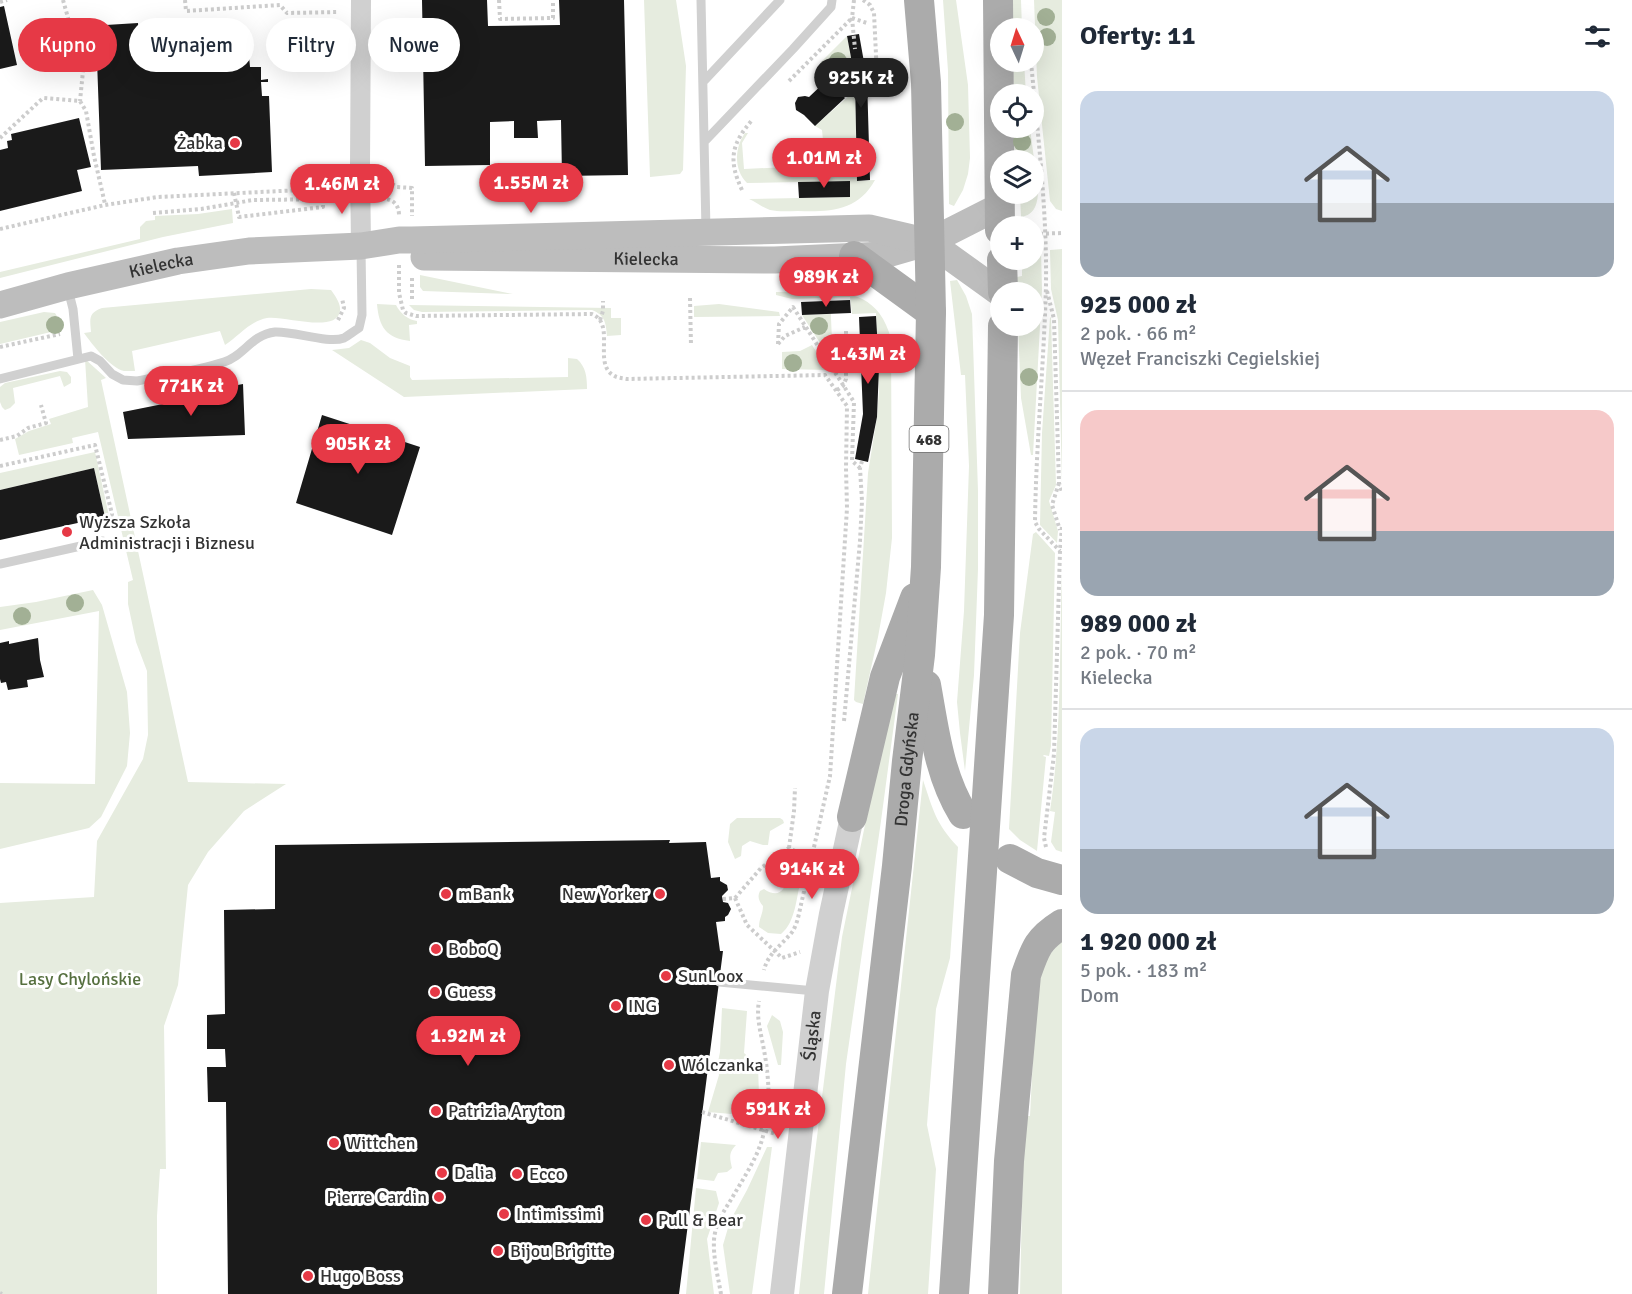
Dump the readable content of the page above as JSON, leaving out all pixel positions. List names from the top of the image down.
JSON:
{
  "streets": {
    "main road": ["Kielecka", "468", "Droga Gdyńska"],
    "street": ["Śląska"]
  },
  "crossings": [
    ["Kielecka", "468"],
    ["Kielecka", "Droga Gdyńska"],
    ["468", "Droga Gdyńska"]
  ],
  "parks": ["Lasy Chylońskie"],
  "places": [
    "Żabka",
    "Wyższa Szkoła Administracji i Biznesu",
    "mBank",
    "New Yorker",
    "BoboQ",
    "SunLoox",
    "Guess",
    "ING",
    "Wólczanka",
    "Patrizia Aryton",
    "Wittchen",
    "Dalia",
    "Ecco",
    "Pierre Cardin",
    "Intimissimi",
    "Pull & Bear",
    "Bijou Brigitte",
    "Hugo Boss"
  ],
  "north": "top",
  "page": {
    "heading": "Oferty: 11",
    "map_buttons": ["+", "−"],
    "chip": [
      "Kupno",
      "Wynajem",
      "Filtry",
      "Nowe"
    ],
    "price": [
      "925K zł",
      "1.01M zł",
      "1.55M zł",
      "1.46M zł",
      "989K zł",
      "1.43M zł",
      "771K zł",
      "905K zł",
      "914K zł",
      "1.92M zł",
      "591K zł"
    ],
    "list": [
      {
        "name": "925 000 zł",
        "note": "2 pok. · 66 m² · Węzeł Franciszki Cegielskiej"
      },
      {
        "name": "989 000 zł",
        "note": "2 pok. · 70 m² · Kielecka"
      },
      {
        "name": "1 920 000 zł",
        "note": "5 pok. · 183 m² · Dom"
      }
    ]
  }
}
